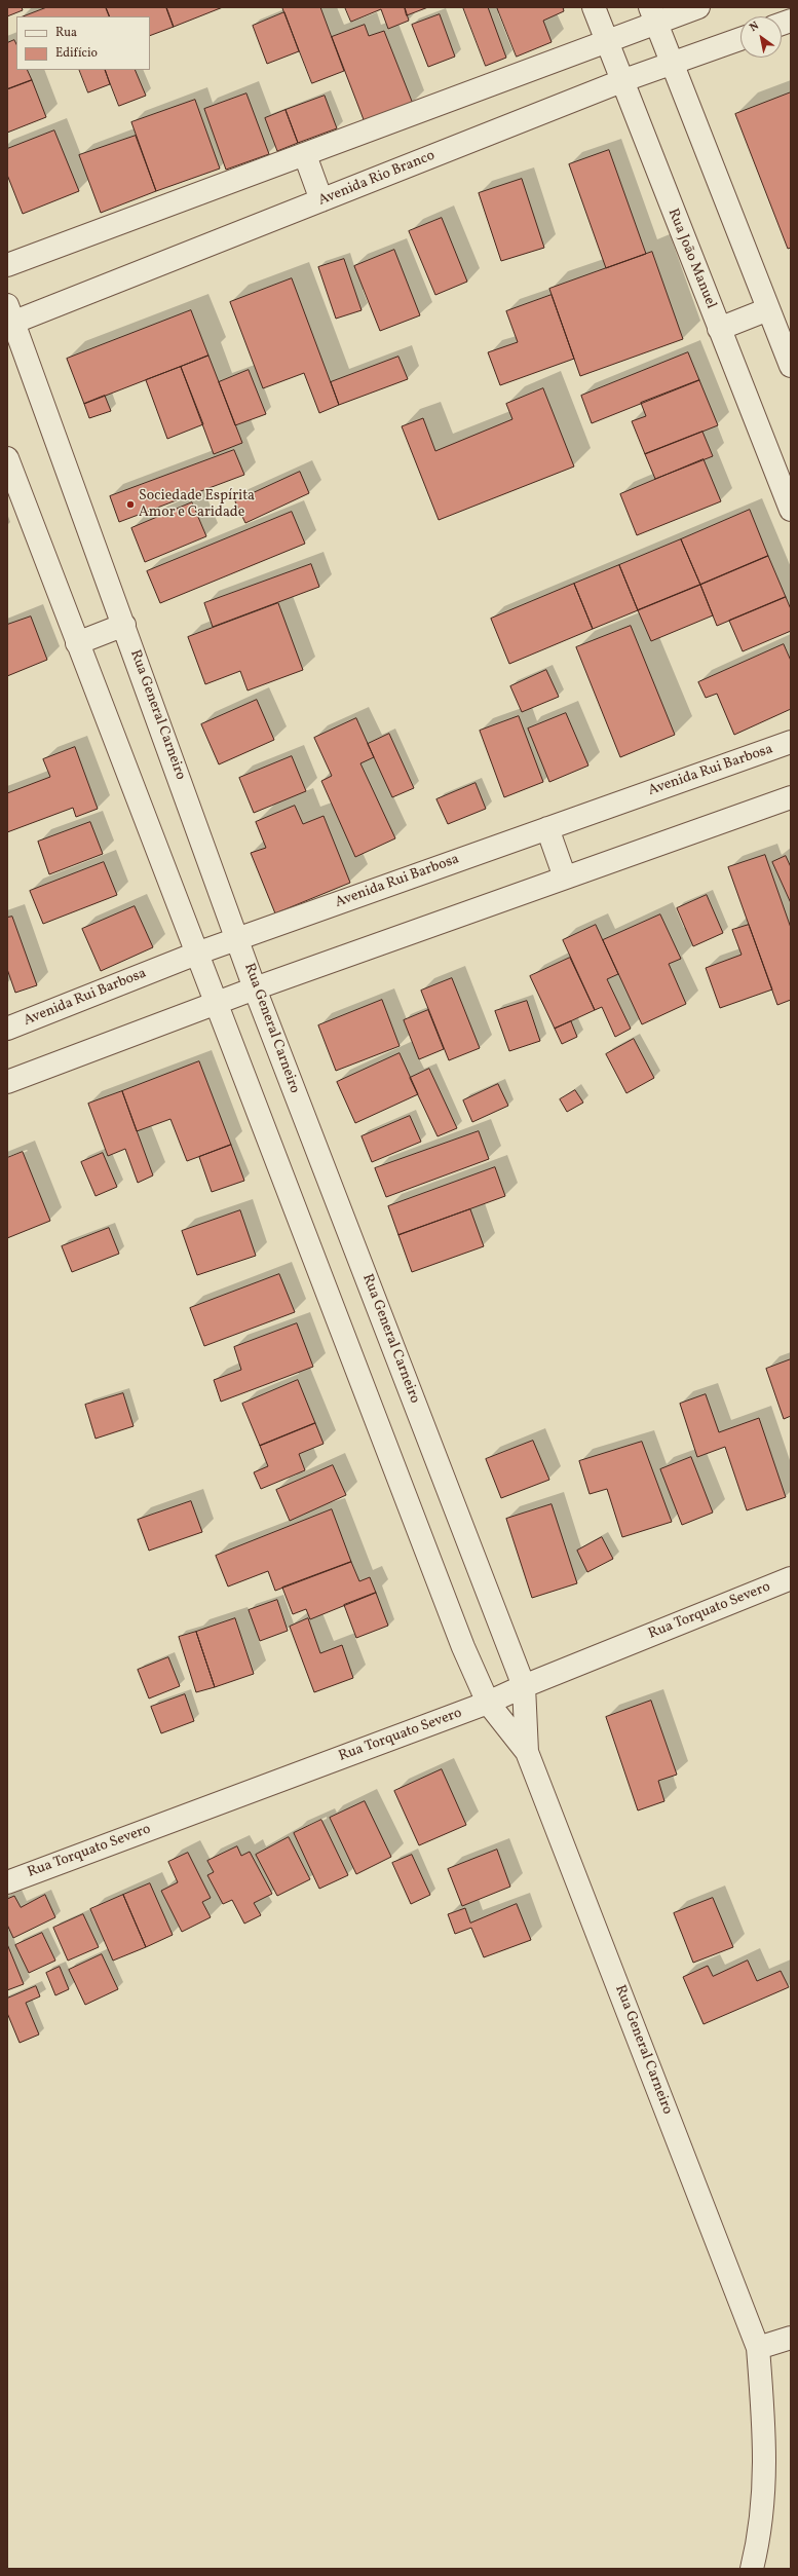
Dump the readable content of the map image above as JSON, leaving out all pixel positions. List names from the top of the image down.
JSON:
{
  "streets": {
    "street": [
      "Avenida Rio Branco",
      "Rua João Manuel",
      "Rua General Carneiro",
      "Avenida Rui Barbosa",
      "Rua Torquato Severo"
    ]
  },
  "crossings": [
    ["Avenida Rio Branco", "Rua João Manuel"],
    ["Avenida Rio Branco", "Rua General Carneiro"],
    ["Rua General Carneiro", "Avenida Rui Barbosa"],
    ["Rua General Carneiro", "Rua Torquato Severo"]
  ],
  "places": ["Sociedade Espírita Amor e Caridade"],
  "legend": ["Rua", "Edifício"],
  "north": "top left"
}
